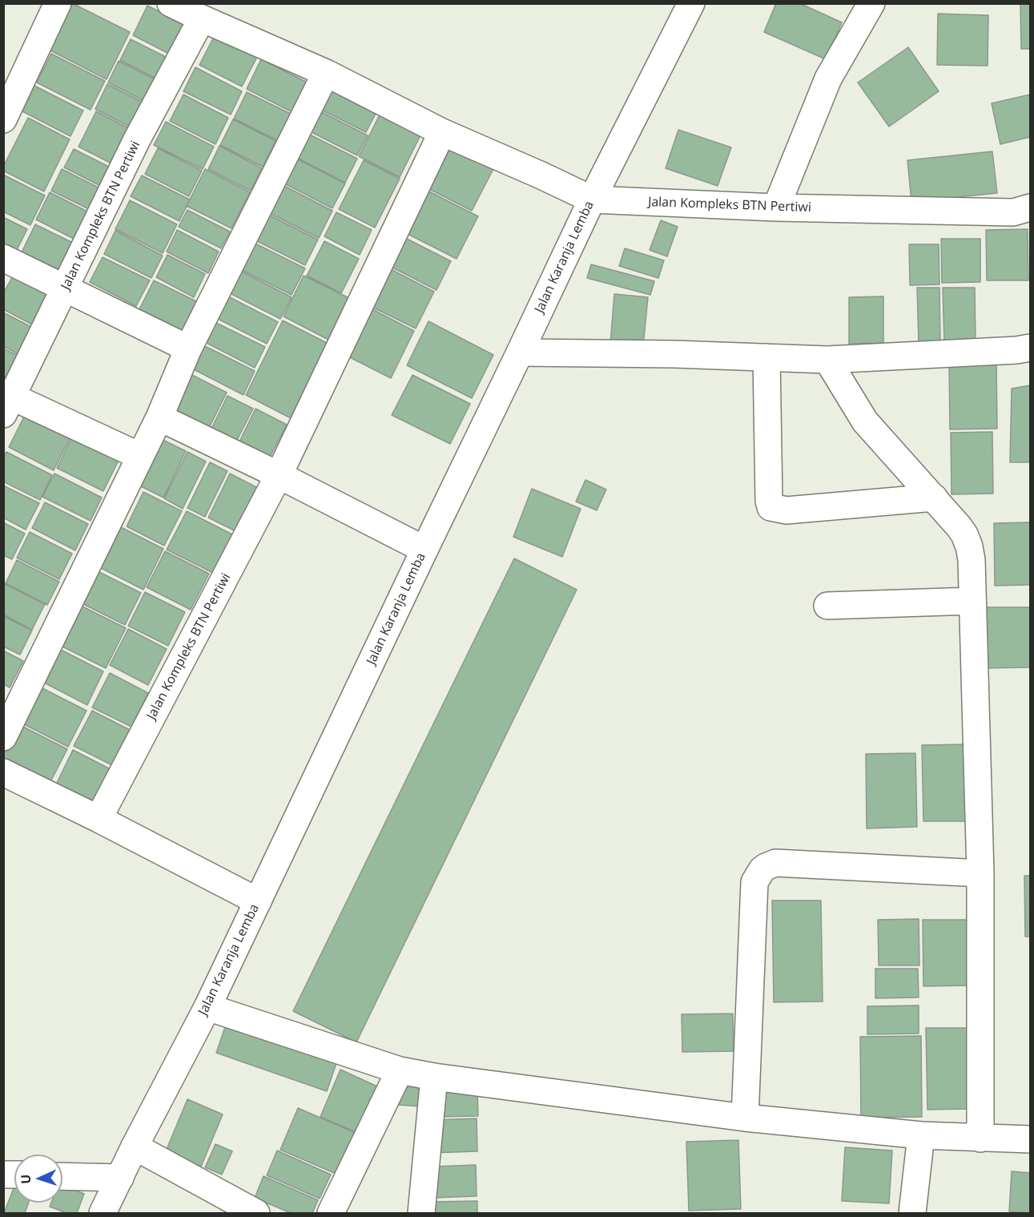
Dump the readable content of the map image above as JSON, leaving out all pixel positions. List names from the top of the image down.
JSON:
{
  "streets": {
    "street": ["Jalan Kompleks BTN Pertiwi", "Jalan Karanja Lemba"]
  },
  "crossings": [
    ["Jalan Kompleks BTN Pertiwi", "Jalan Karanja Lemba"]
  ],
  "north": "left"
}
